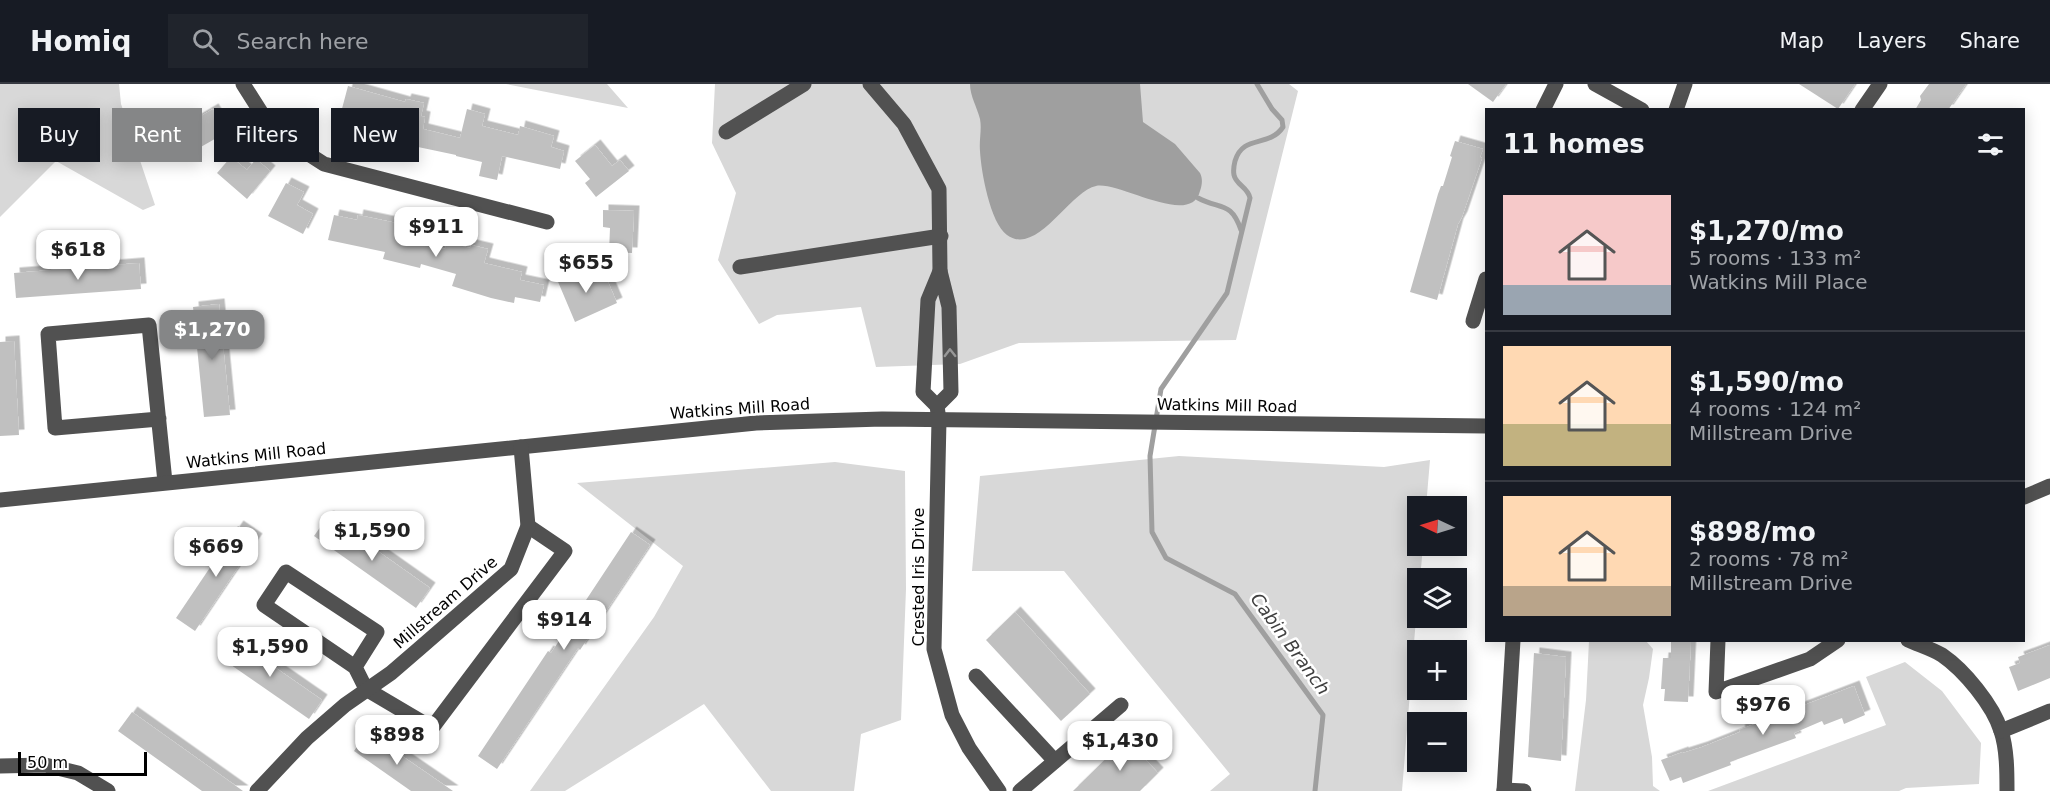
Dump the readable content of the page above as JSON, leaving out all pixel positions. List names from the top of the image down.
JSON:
{
  "streets": {
    "street": ["Watkins Mill Road", "Crested Iris Drive", "Millstream Drive"]
  },
  "crossings": [
    ["Watkins Mill Road", "Crested Iris Drive"],
    ["Watkins Mill Road", "Millstream Drive"]
  ],
  "water": ["Cabin Branch"],
  "scale_bar": "50 m",
  "north": "left",
  "page": {
    "header": "Homiq",
    "search": "Search here",
    "nav": ["Map", "Layers", "Share"],
    "chip": [
      "Buy",
      "Rent",
      "Filters",
      "New"
    ],
    "heading": "11 homes",
    "list": [
      {
        "name": "$1,270/mo",
        "note": "5 rooms · 133 m² · Watkins Mill Place"
      },
      {
        "name": "$1,590/mo",
        "note": "4 rooms · 124 m² · Millstream Drive"
      },
      {
        "name": "$898/mo",
        "note": "2 rooms · 78 m² · Millstream Drive"
      }
    ],
    "price": [
      "$911",
      "$618",
      "$655",
      "$1,270",
      "$1,590",
      "$669",
      "$914",
      "$1,590",
      "$976",
      "$898",
      "$1,430"
    ],
    "map_buttons": ["+", "−"],
    "scale": "50 m"
  }
}
